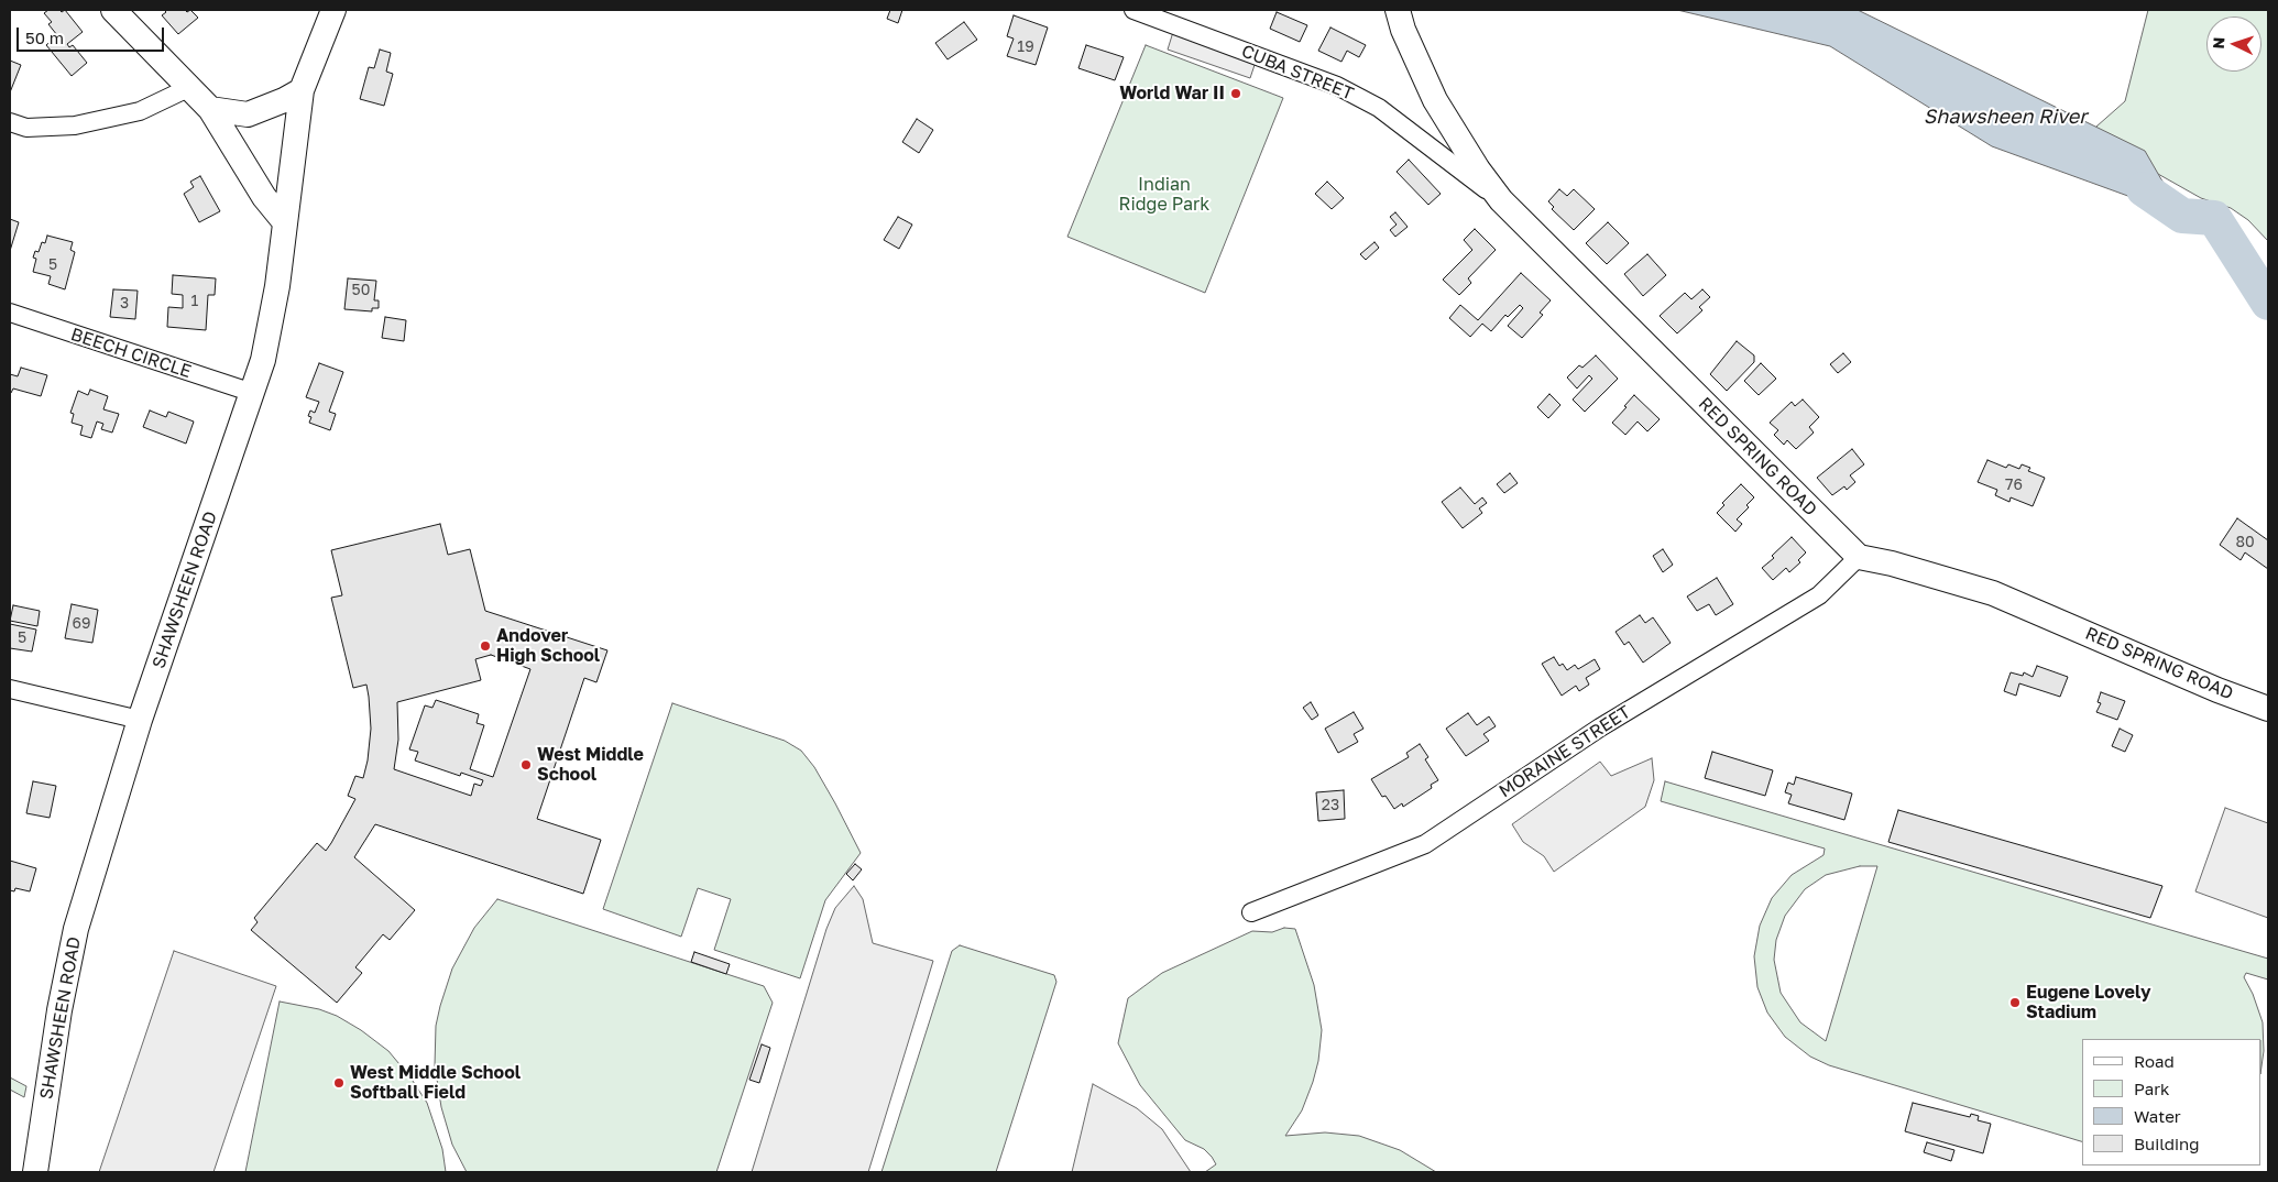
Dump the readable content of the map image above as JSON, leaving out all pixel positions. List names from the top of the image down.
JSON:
{
  "streets": {
    "main road": ["RED SPRING ROAD", "SHAWSHEEN ROAD"],
    "street": ["CUBA STREET", "BEECH CIRCLE", "MORAINE STREET"]
  },
  "crossings": [
    ["CUBA STREET", "RED SPRING ROAD"],
    ["BEECH CIRCLE", "SHAWSHEEN ROAD"],
    ["RED SPRING ROAD", "MORAINE STREET"]
  ],
  "water": ["Shawsheen River"],
  "parks": ["Indian Ridge Park"],
  "places": [
    "World War II",
    "Andover High School",
    "West Middle School",
    "Eugene Lovely Stadium",
    "West Middle School Softball Field"
  ],
  "house_numbers": [
    "19",
    "5",
    "50",
    "1",
    "3",
    "76",
    "80",
    "69",
    "5",
    "23"
  ],
  "legend": [
    "Road",
    "Park",
    "Water",
    "Building"
  ],
  "scale_bar": "50 m",
  "north": "left"
}
